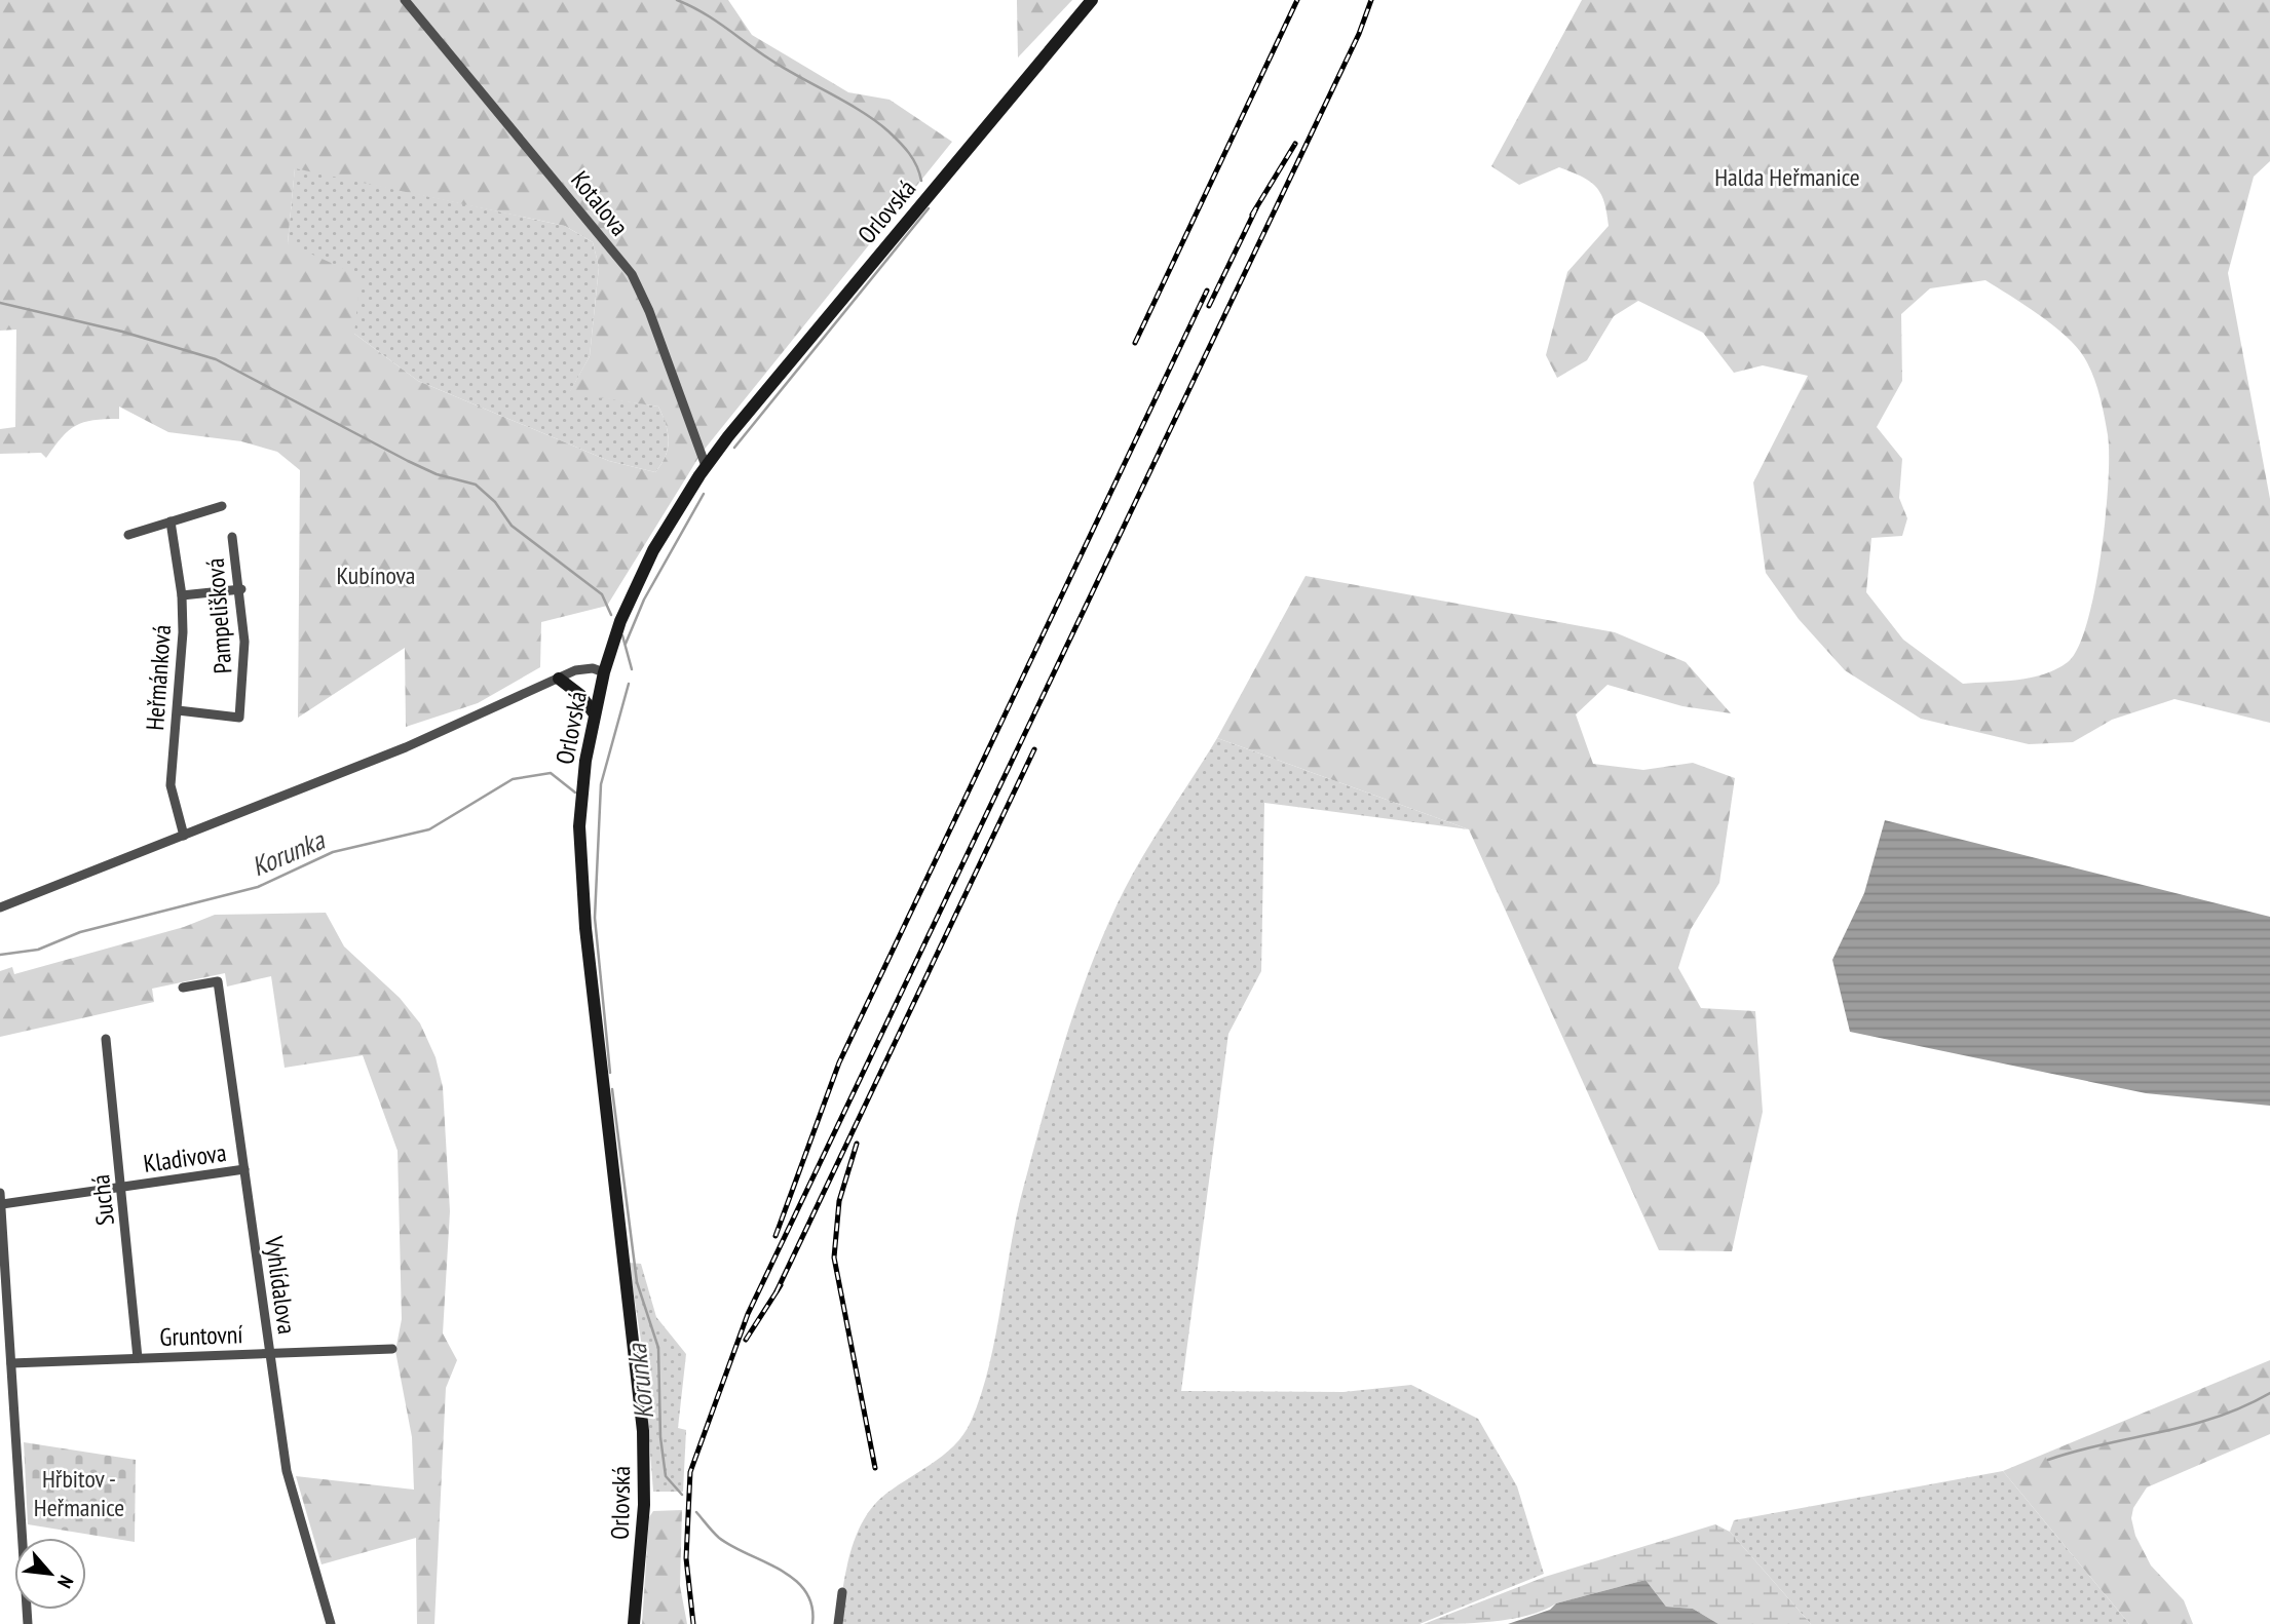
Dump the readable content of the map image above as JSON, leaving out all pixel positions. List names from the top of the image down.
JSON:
{
  "streets": {
    "main road": ["Orlovská"],
    "street": [
      "Kotalova",
      "Pampelišková",
      "Heřmánková",
      "Kladivova",
      "Suchá",
      "Vyhlídalova",
      "Gruntovní"
    ]
  },
  "crossings": [
    ["Kotalova", "Orlovská"],
    ["Pampelišková", "Heřmánková"],
    ["Kladivova", "Suchá"],
    ["Kladivova", "Vyhlídalova"],
    ["Suchá", "Gruntovní"],
    ["Vyhlídalova", "Gruntovní"]
  ],
  "water": ["Korunka"],
  "parks": ["Halda Heřmanice", "Kubínova", "Hřbitov - Heřmanice"],
  "north": "bottom right"
}
